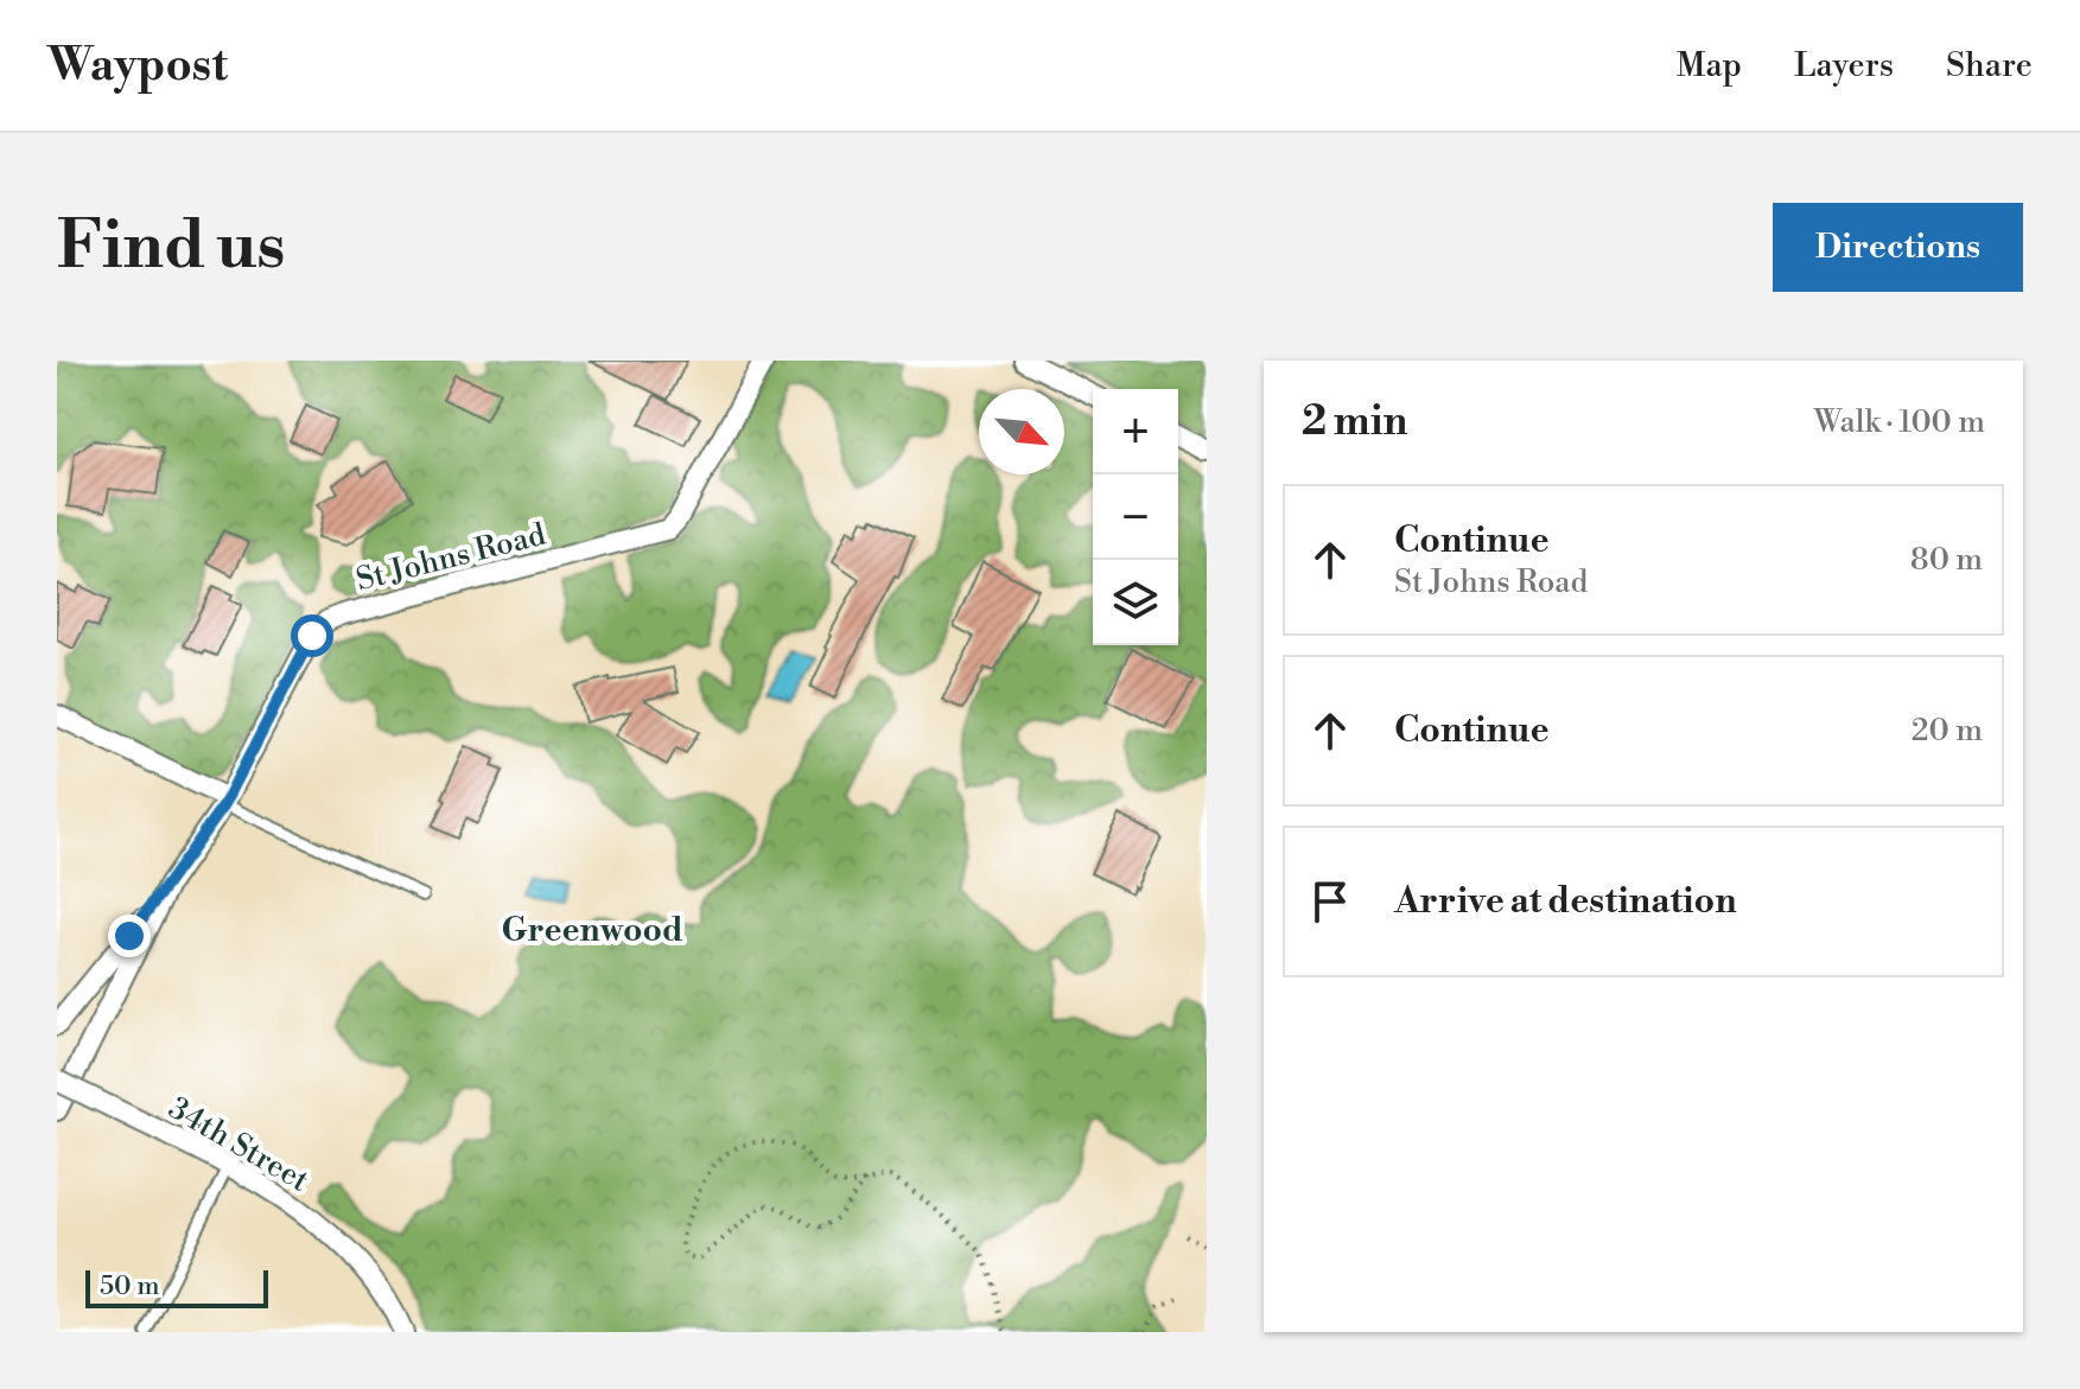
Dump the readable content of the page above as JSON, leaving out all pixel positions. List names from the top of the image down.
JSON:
{
  "streets": {
    "street": ["St Johns Road", "34th Street"]
  },
  "districts": ["Greenwood"],
  "scale_bar": "50 m",
  "north": "bottom right",
  "page": {
    "header": "Waypost",
    "nav": ["Map", "Layers", "Share"],
    "buttons": "Directions",
    "title": "Find us",
    "heading": ["2 min", "Walk · 100 m"],
    "map_buttons": ["+", "−"],
    "list": [
      ["Continue", "St Johns Road", "80 m"],
      ["Continue", "20 m"],
      "Arrive at destination"
    ],
    "scale": "50 m"
  }
}
